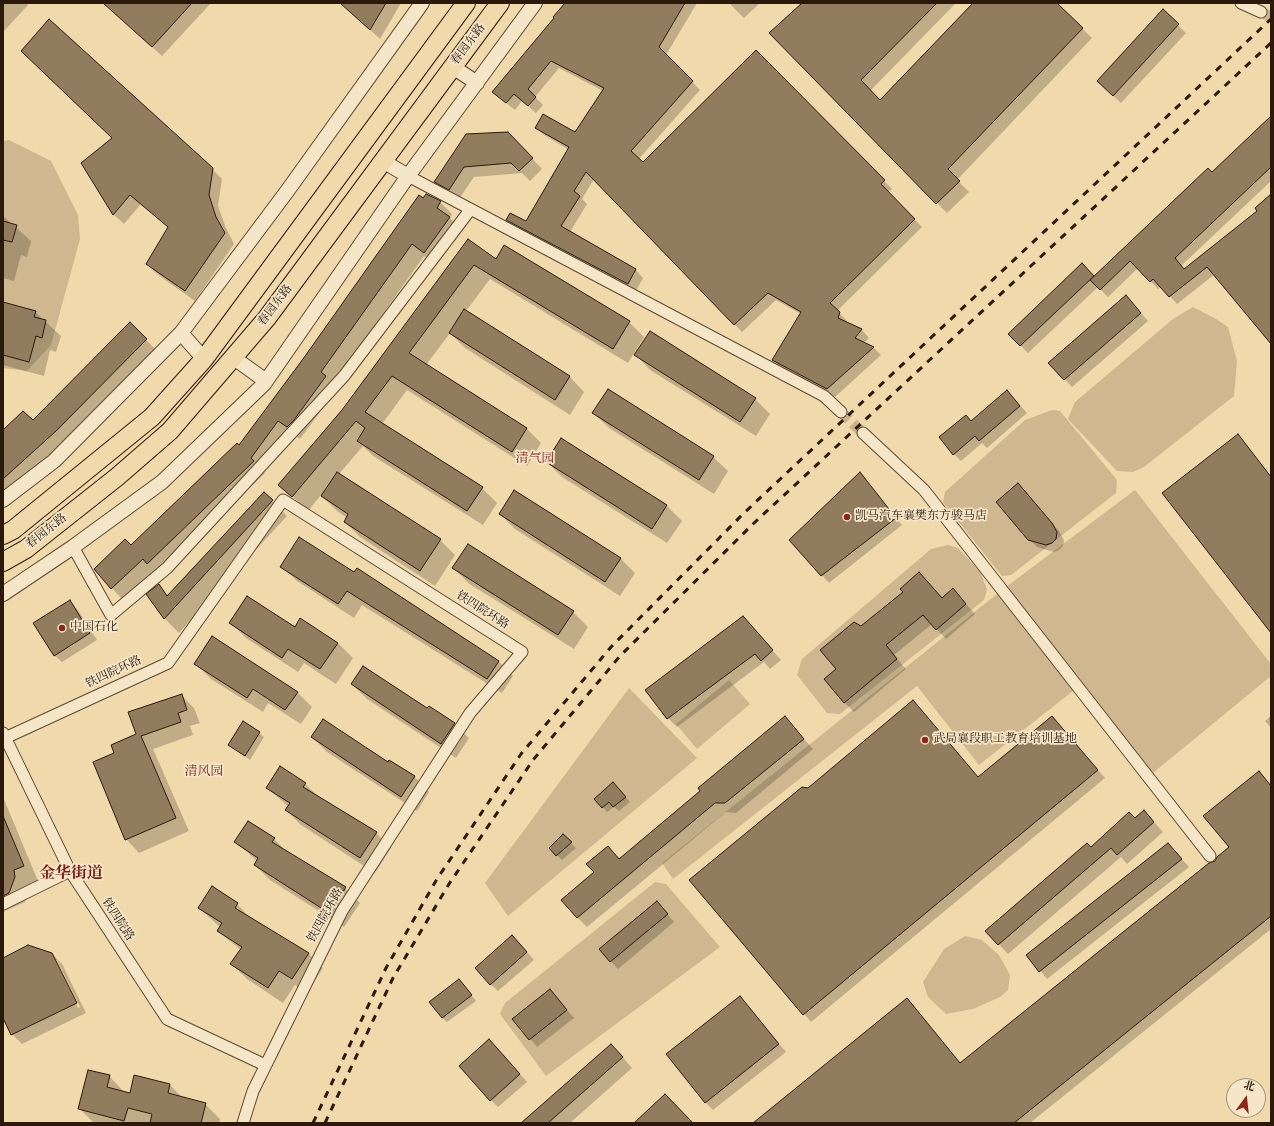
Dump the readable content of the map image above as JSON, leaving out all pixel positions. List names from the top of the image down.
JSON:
{
  "streets": {
    "main road": ["春园东路"],
    "street": ["铁四院环路", "铁四院路"]
  },
  "crossings": [
    ["铁四院环路", "铁四院路"]
  ],
  "districts": ["清气园", "清风园", "金华街道"],
  "places": ["凯马汽车襄樊东方骏马店", "中国石化", "武局襄段职工教育培训基地"],
  "north": "top"
}
